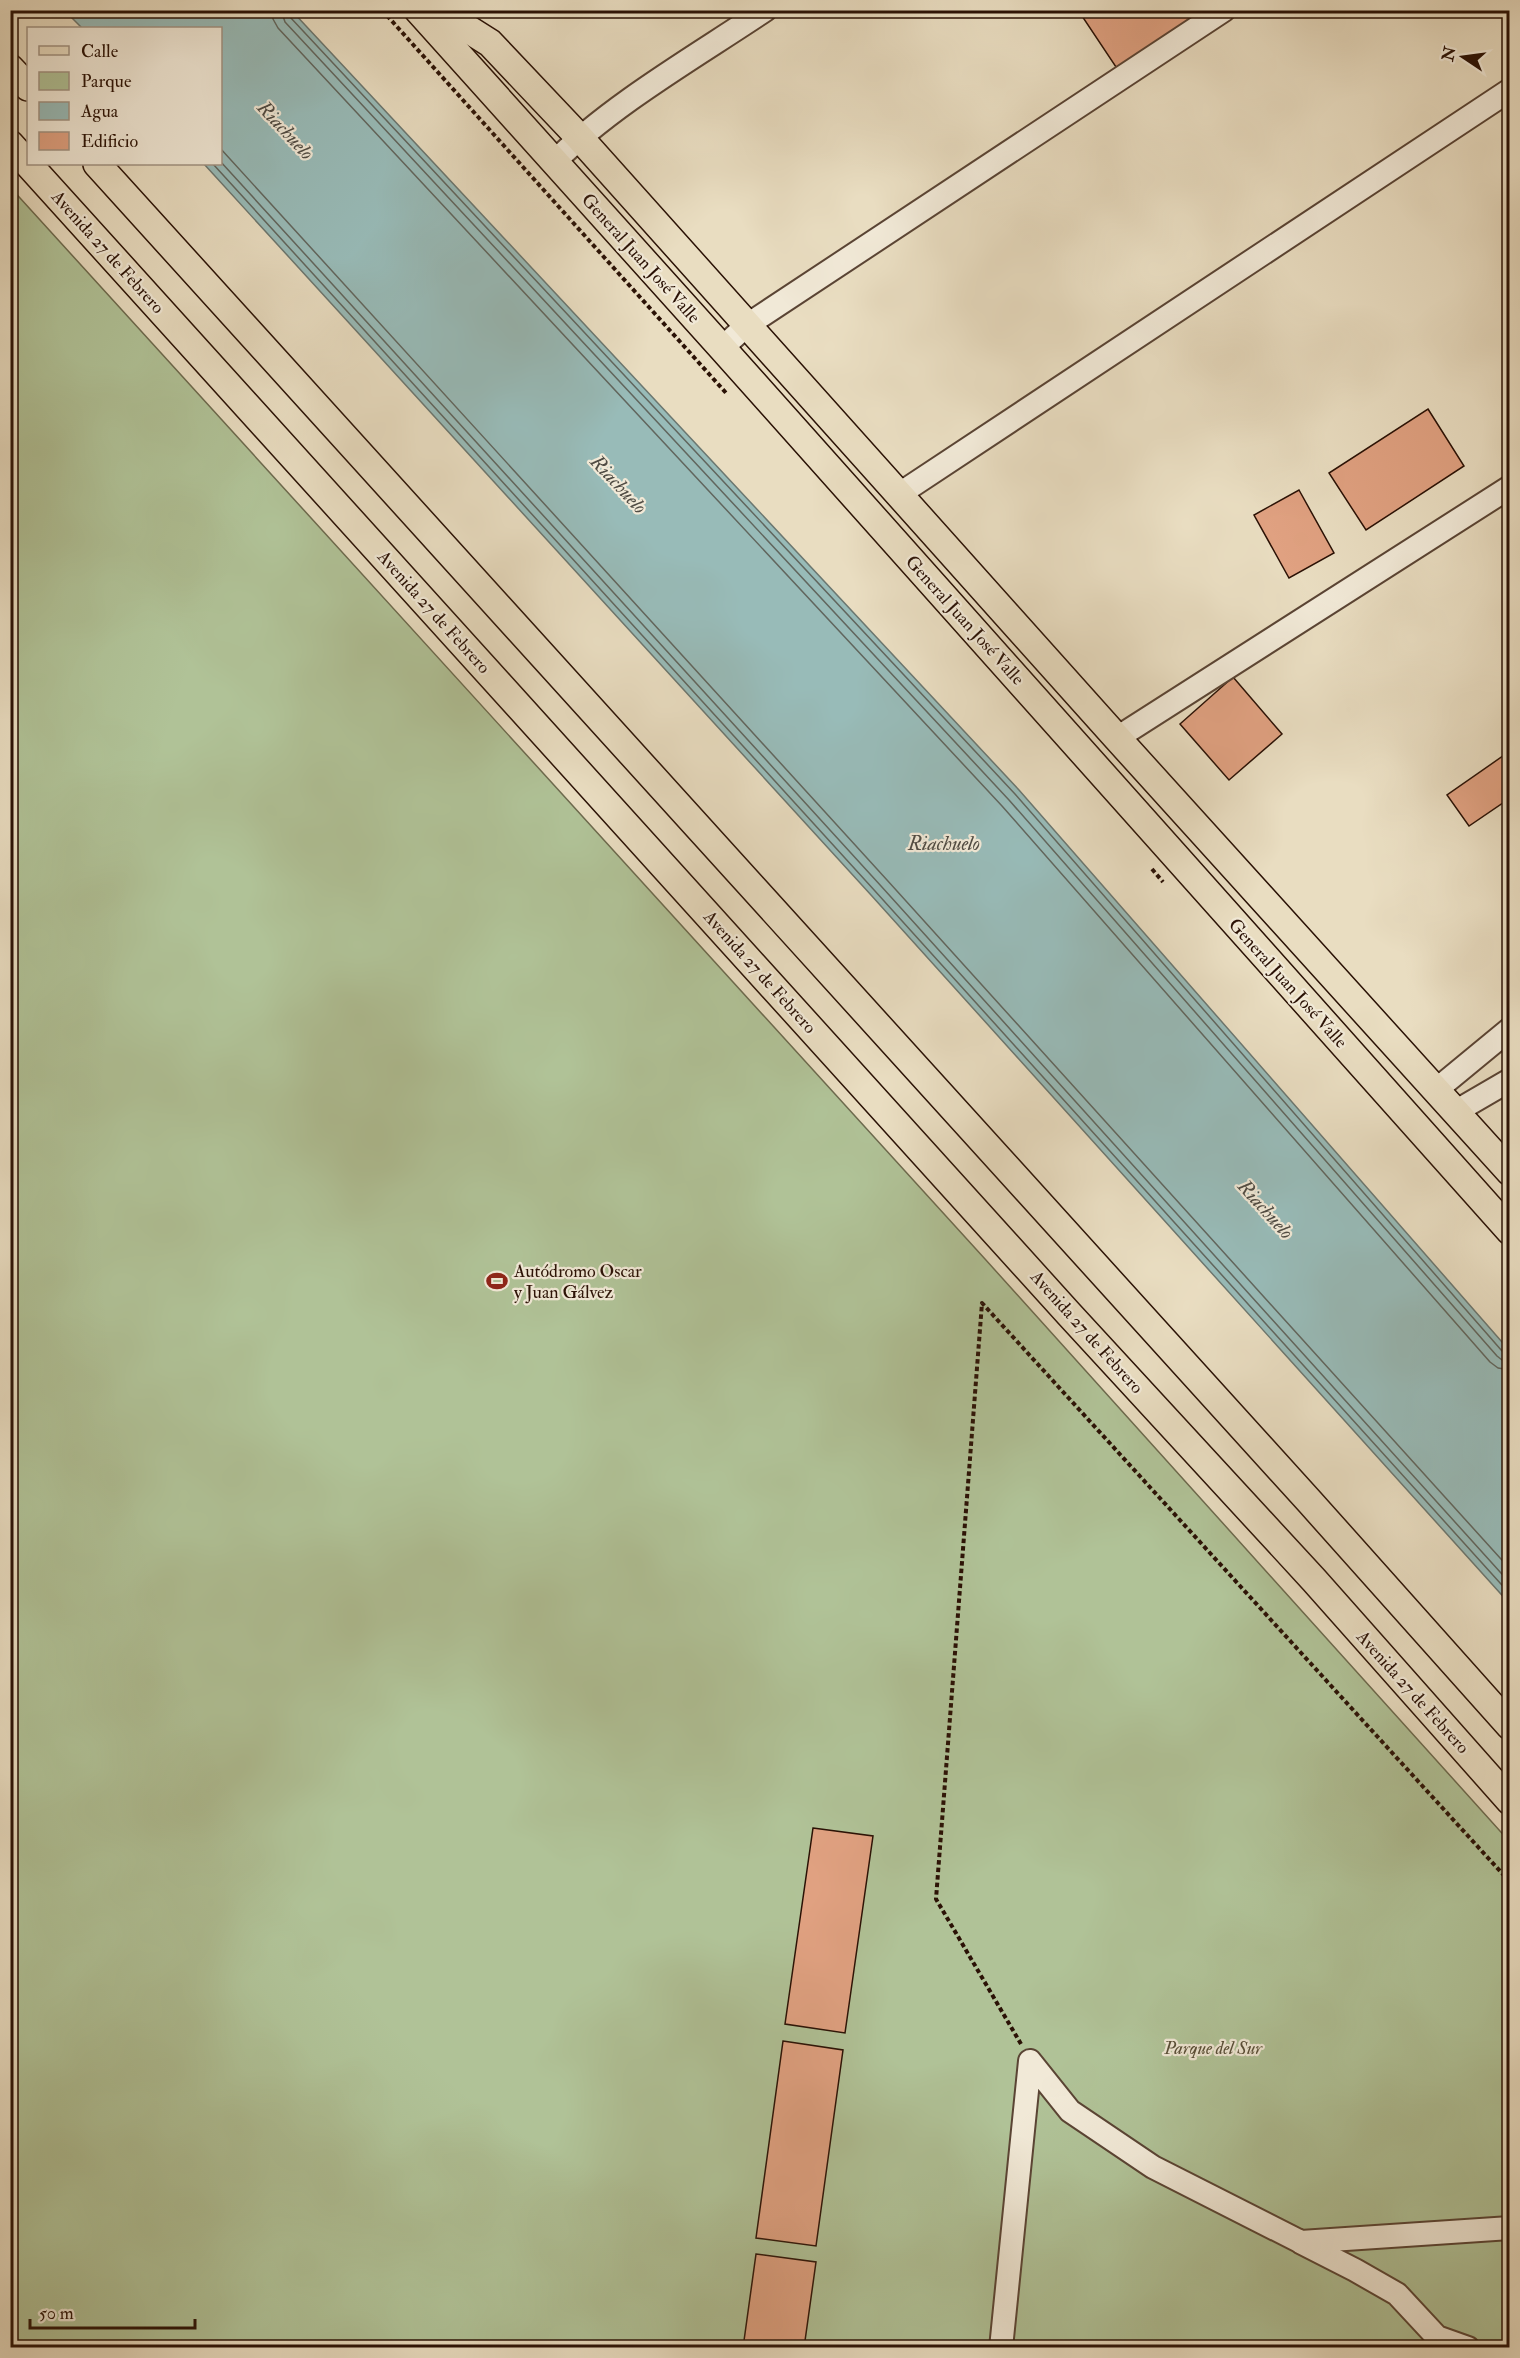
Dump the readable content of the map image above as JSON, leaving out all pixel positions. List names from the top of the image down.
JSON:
{
  "streets": {
    "main road": ["Avenida 27 de Febrero", "General Juan José Valle"]
  },
  "water": ["Riachuelo"],
  "parks": ["Parque del Sur"],
  "places": {
    "sports": ["Autódromo Oscar y Juan Gálvez"]
  },
  "legend": [
    "Calle",
    "Parque",
    "Agua",
    "Edificio"
  ],
  "scale_bar": "50 m",
  "north": "left"
}
